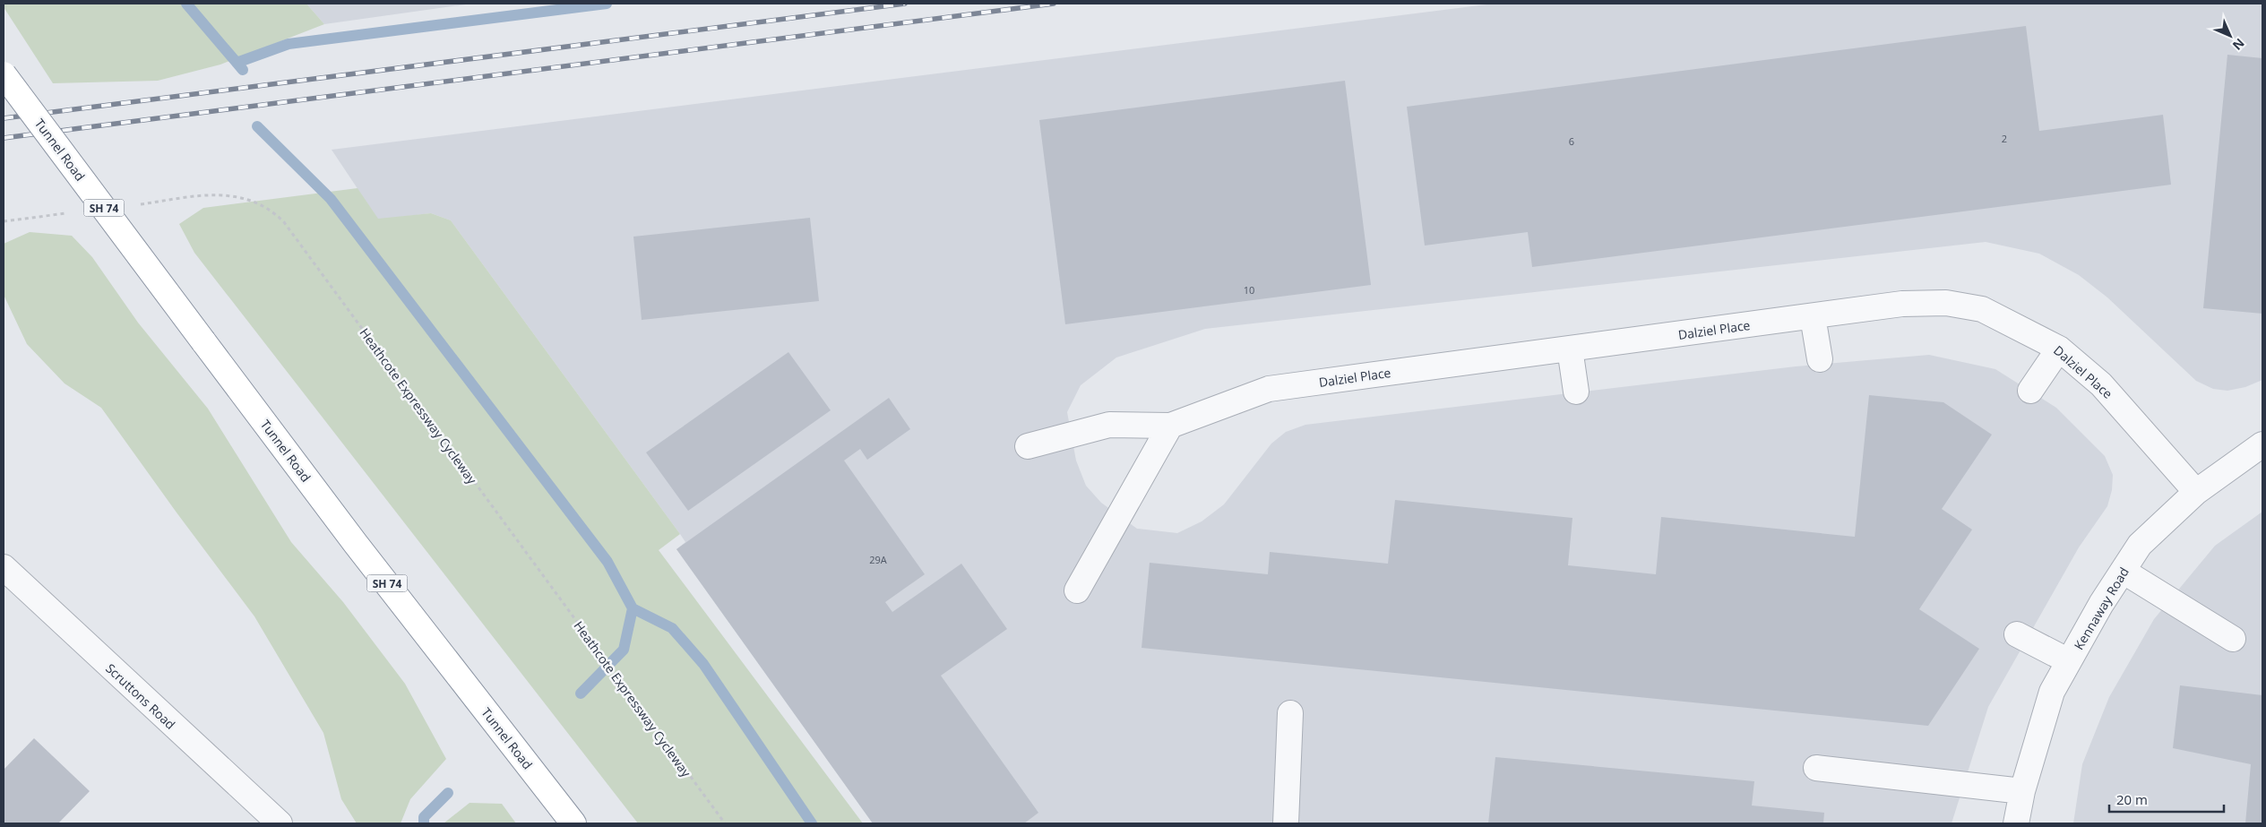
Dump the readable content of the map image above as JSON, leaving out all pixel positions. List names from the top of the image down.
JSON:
{
  "streets": {
    "highway": ["Tunnel Road", "SH 74"],
    "street": ["Dalziel Place", "Kennaway Road", "Scruttons Road"],
    "path": ["Heathcote Expressway Cycleway"]
  },
  "crossings": [
    ["Dalziel Place", "Kennaway Road"]
  ],
  "house_numbers": [
    "2",
    "6",
    "10",
    "29A"
  ],
  "scale_bar": "20 m",
  "north": "bottom right"
}
